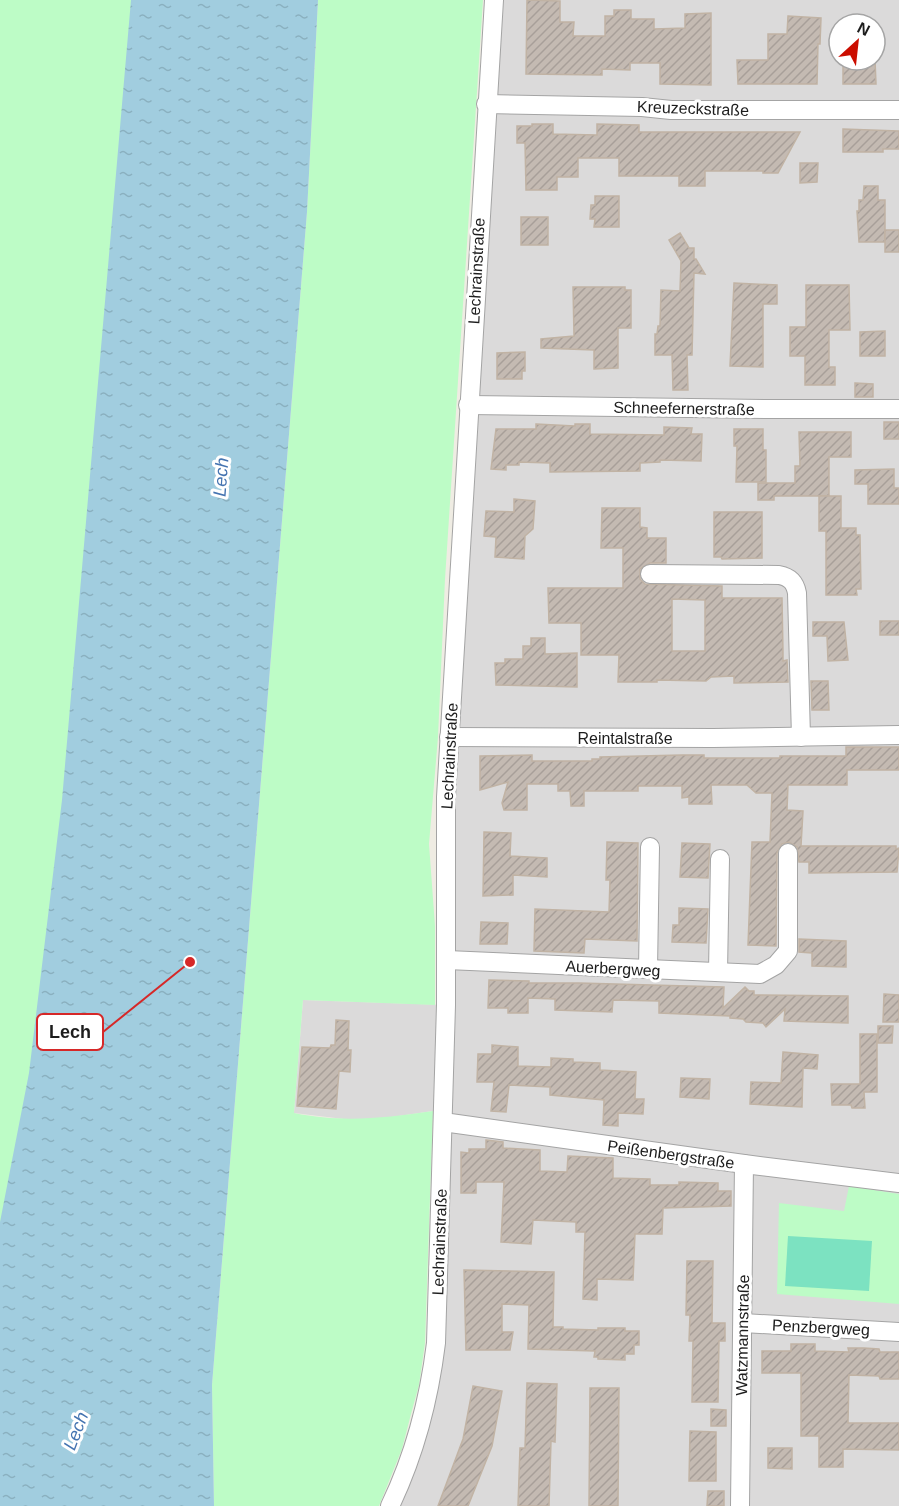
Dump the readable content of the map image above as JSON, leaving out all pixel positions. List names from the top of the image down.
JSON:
{
  "streets": {
    "street": [
      "Kreuzeckstraße",
      "Lechrainstraße",
      "Schneefernerstraße",
      "Reintalstraße",
      "Auerbergweg",
      "Peißenbergstraße",
      "Penzbergweg",
      "Watzmannstraße"
    ]
  },
  "crossings": [
    ["Kreuzeckstraße", "Lechrainstraße"],
    ["Lechrainstraße", "Schneefernerstraße"],
    ["Lechrainstraße", "Reintalstraße"],
    ["Lechrainstraße", "Auerbergweg"],
    ["Lechrainstraße", "Peißenbergstraße"],
    ["Peißenbergstraße", "Watzmannstraße"],
    ["Penzbergweg", "Watzmannstraße"]
  ],
  "water": ["Lech"],
  "places": ["Lech"],
  "north": "top right"
}
